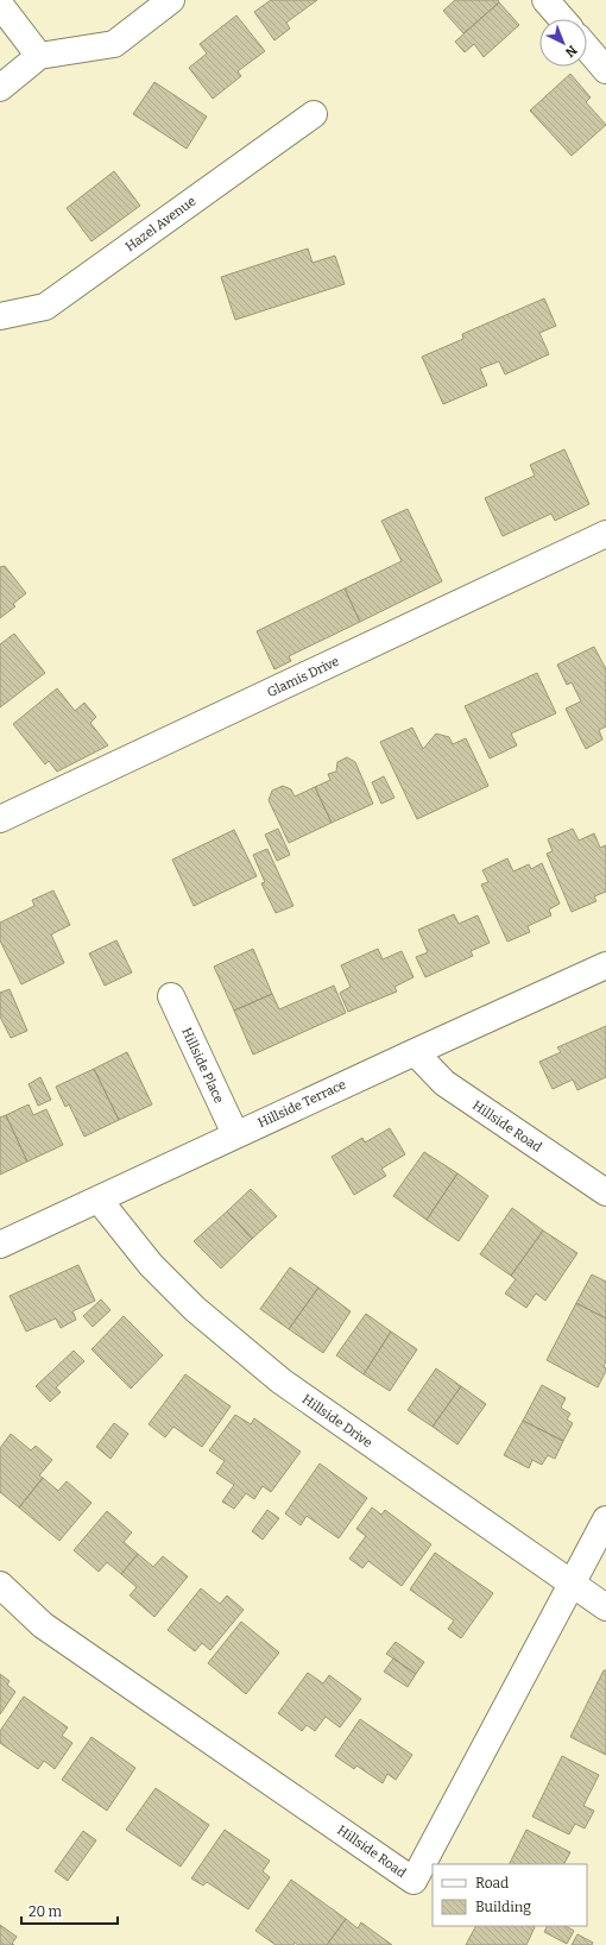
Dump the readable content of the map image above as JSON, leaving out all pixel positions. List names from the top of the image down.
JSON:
{
  "streets": {
    "street": [
      "Hazel Avenue",
      "Glamis Drive",
      "Hillside Place",
      "Hillside Terrace",
      "Hillside Road",
      "Hillside Drive"
    ]
  },
  "crossings": [
    ["Hillside Place", "Hillside Terrace"],
    ["Hillside Terrace", "Hillside Road"],
    ["Hillside Terrace", "Hillside Drive"],
    ["Hillside Road", "Hillside Drive"]
  ],
  "legend": ["Road", "Building"],
  "scale_bar": "20 m",
  "north": "bottom right"
}
